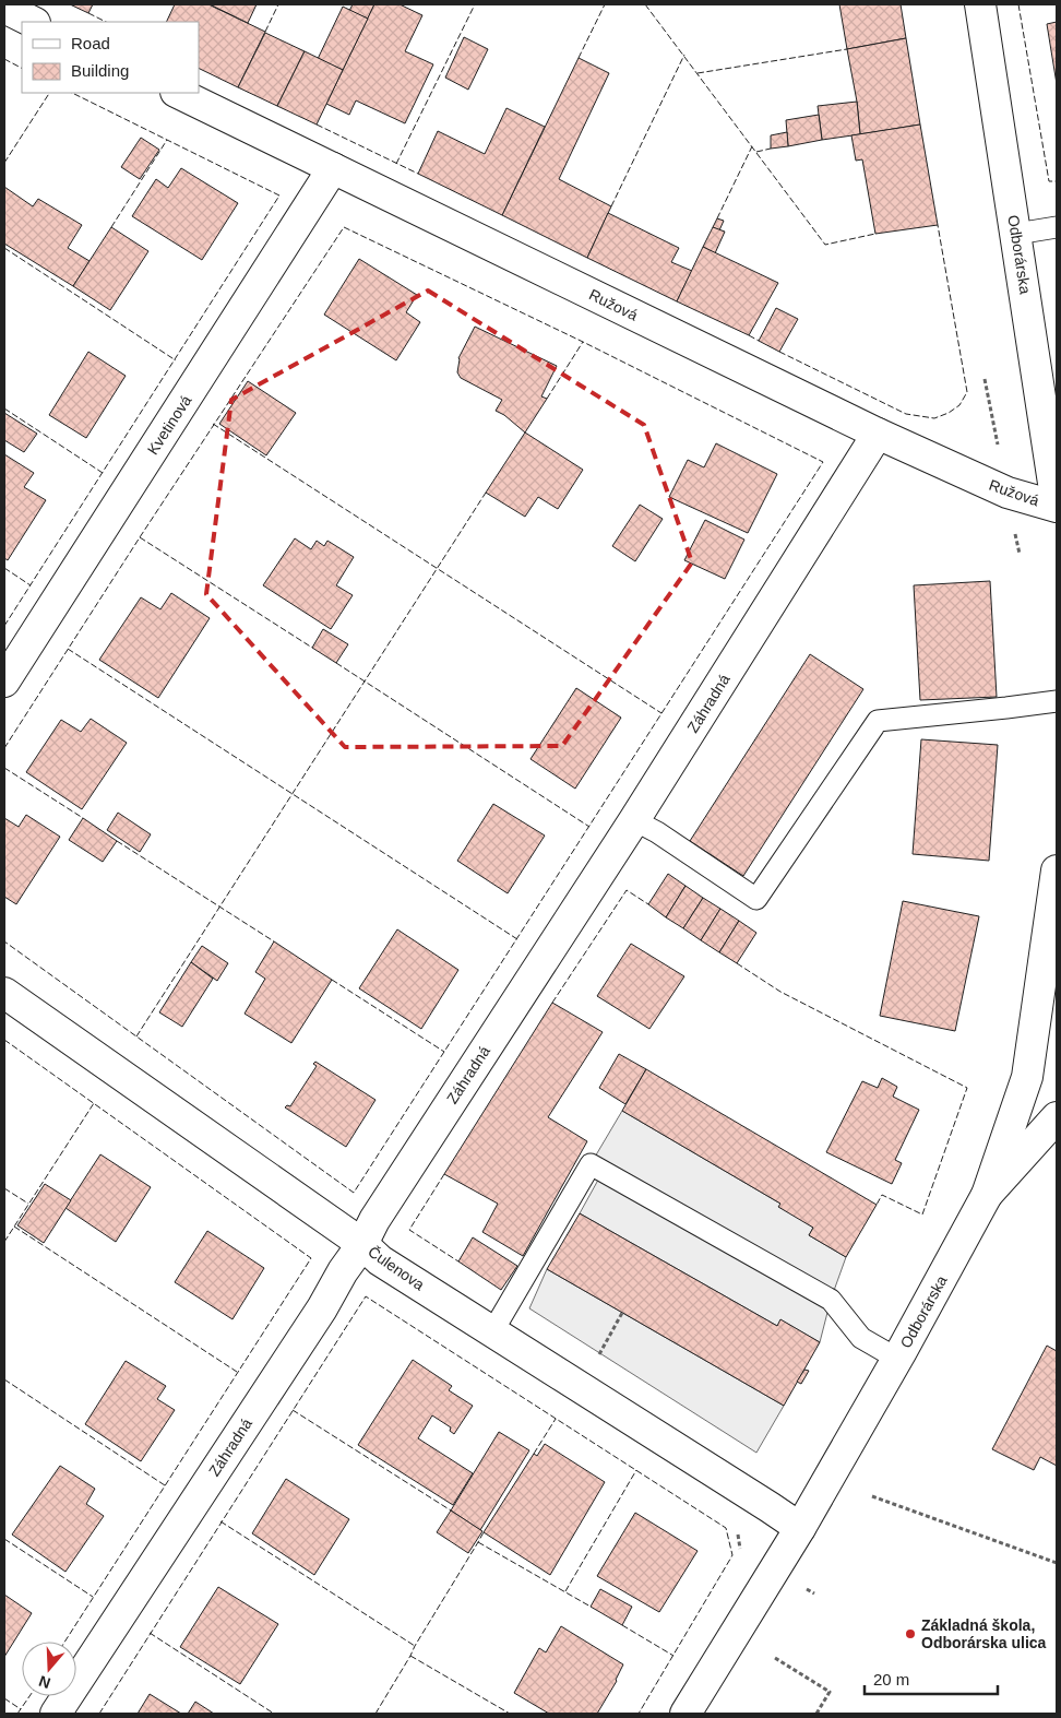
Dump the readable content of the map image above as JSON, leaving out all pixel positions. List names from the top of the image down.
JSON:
{
  "streets": {
    "street": [
      "Odborárska",
      "Ružová",
      "Kvetinová",
      "Záhradná",
      "Čulenova"
    ]
  },
  "crossings": [
    ["Odborárska", "Ružová"],
    ["Odborárska", "Čulenova"],
    ["Ružová", "Kvetinová"],
    ["Ružová", "Záhradná"],
    ["Záhradná", "Čulenova"]
  ],
  "places": ["Základná škola, Odborárska ulica"],
  "legend": ["Road", "Building"],
  "scale_bar": "20 m",
  "north": "bottom"
}
